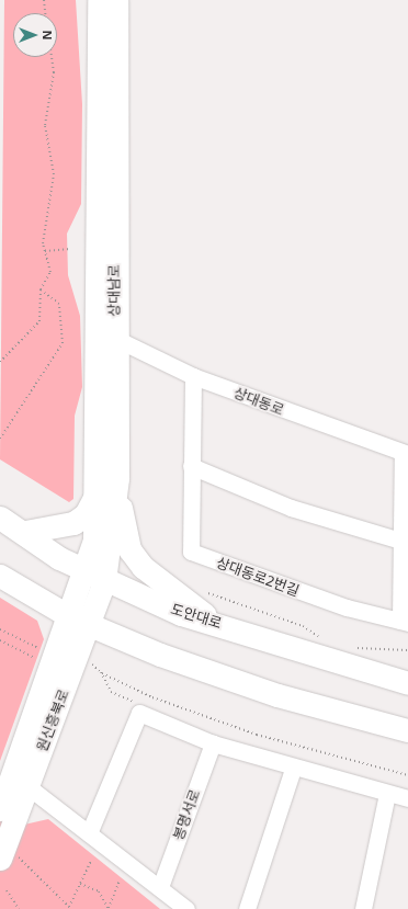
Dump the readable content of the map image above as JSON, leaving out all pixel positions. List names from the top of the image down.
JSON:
{
  "streets": {
    "street": [
      "상대남로",
      "상대동로",
      "상대동로2번길",
      "도안대로",
      "원신흥북로",
      "봉명서로"
    ]
  },
  "crossings": [
    ["상대남로", "상대동로"],
    ["상대남로", "도안대로"],
    ["상대남로", "원신흥북로"],
    ["상대동로", "상대동로2번길"],
    ["도안대로", "원신흥북로"]
  ],
  "north": "right"
}
